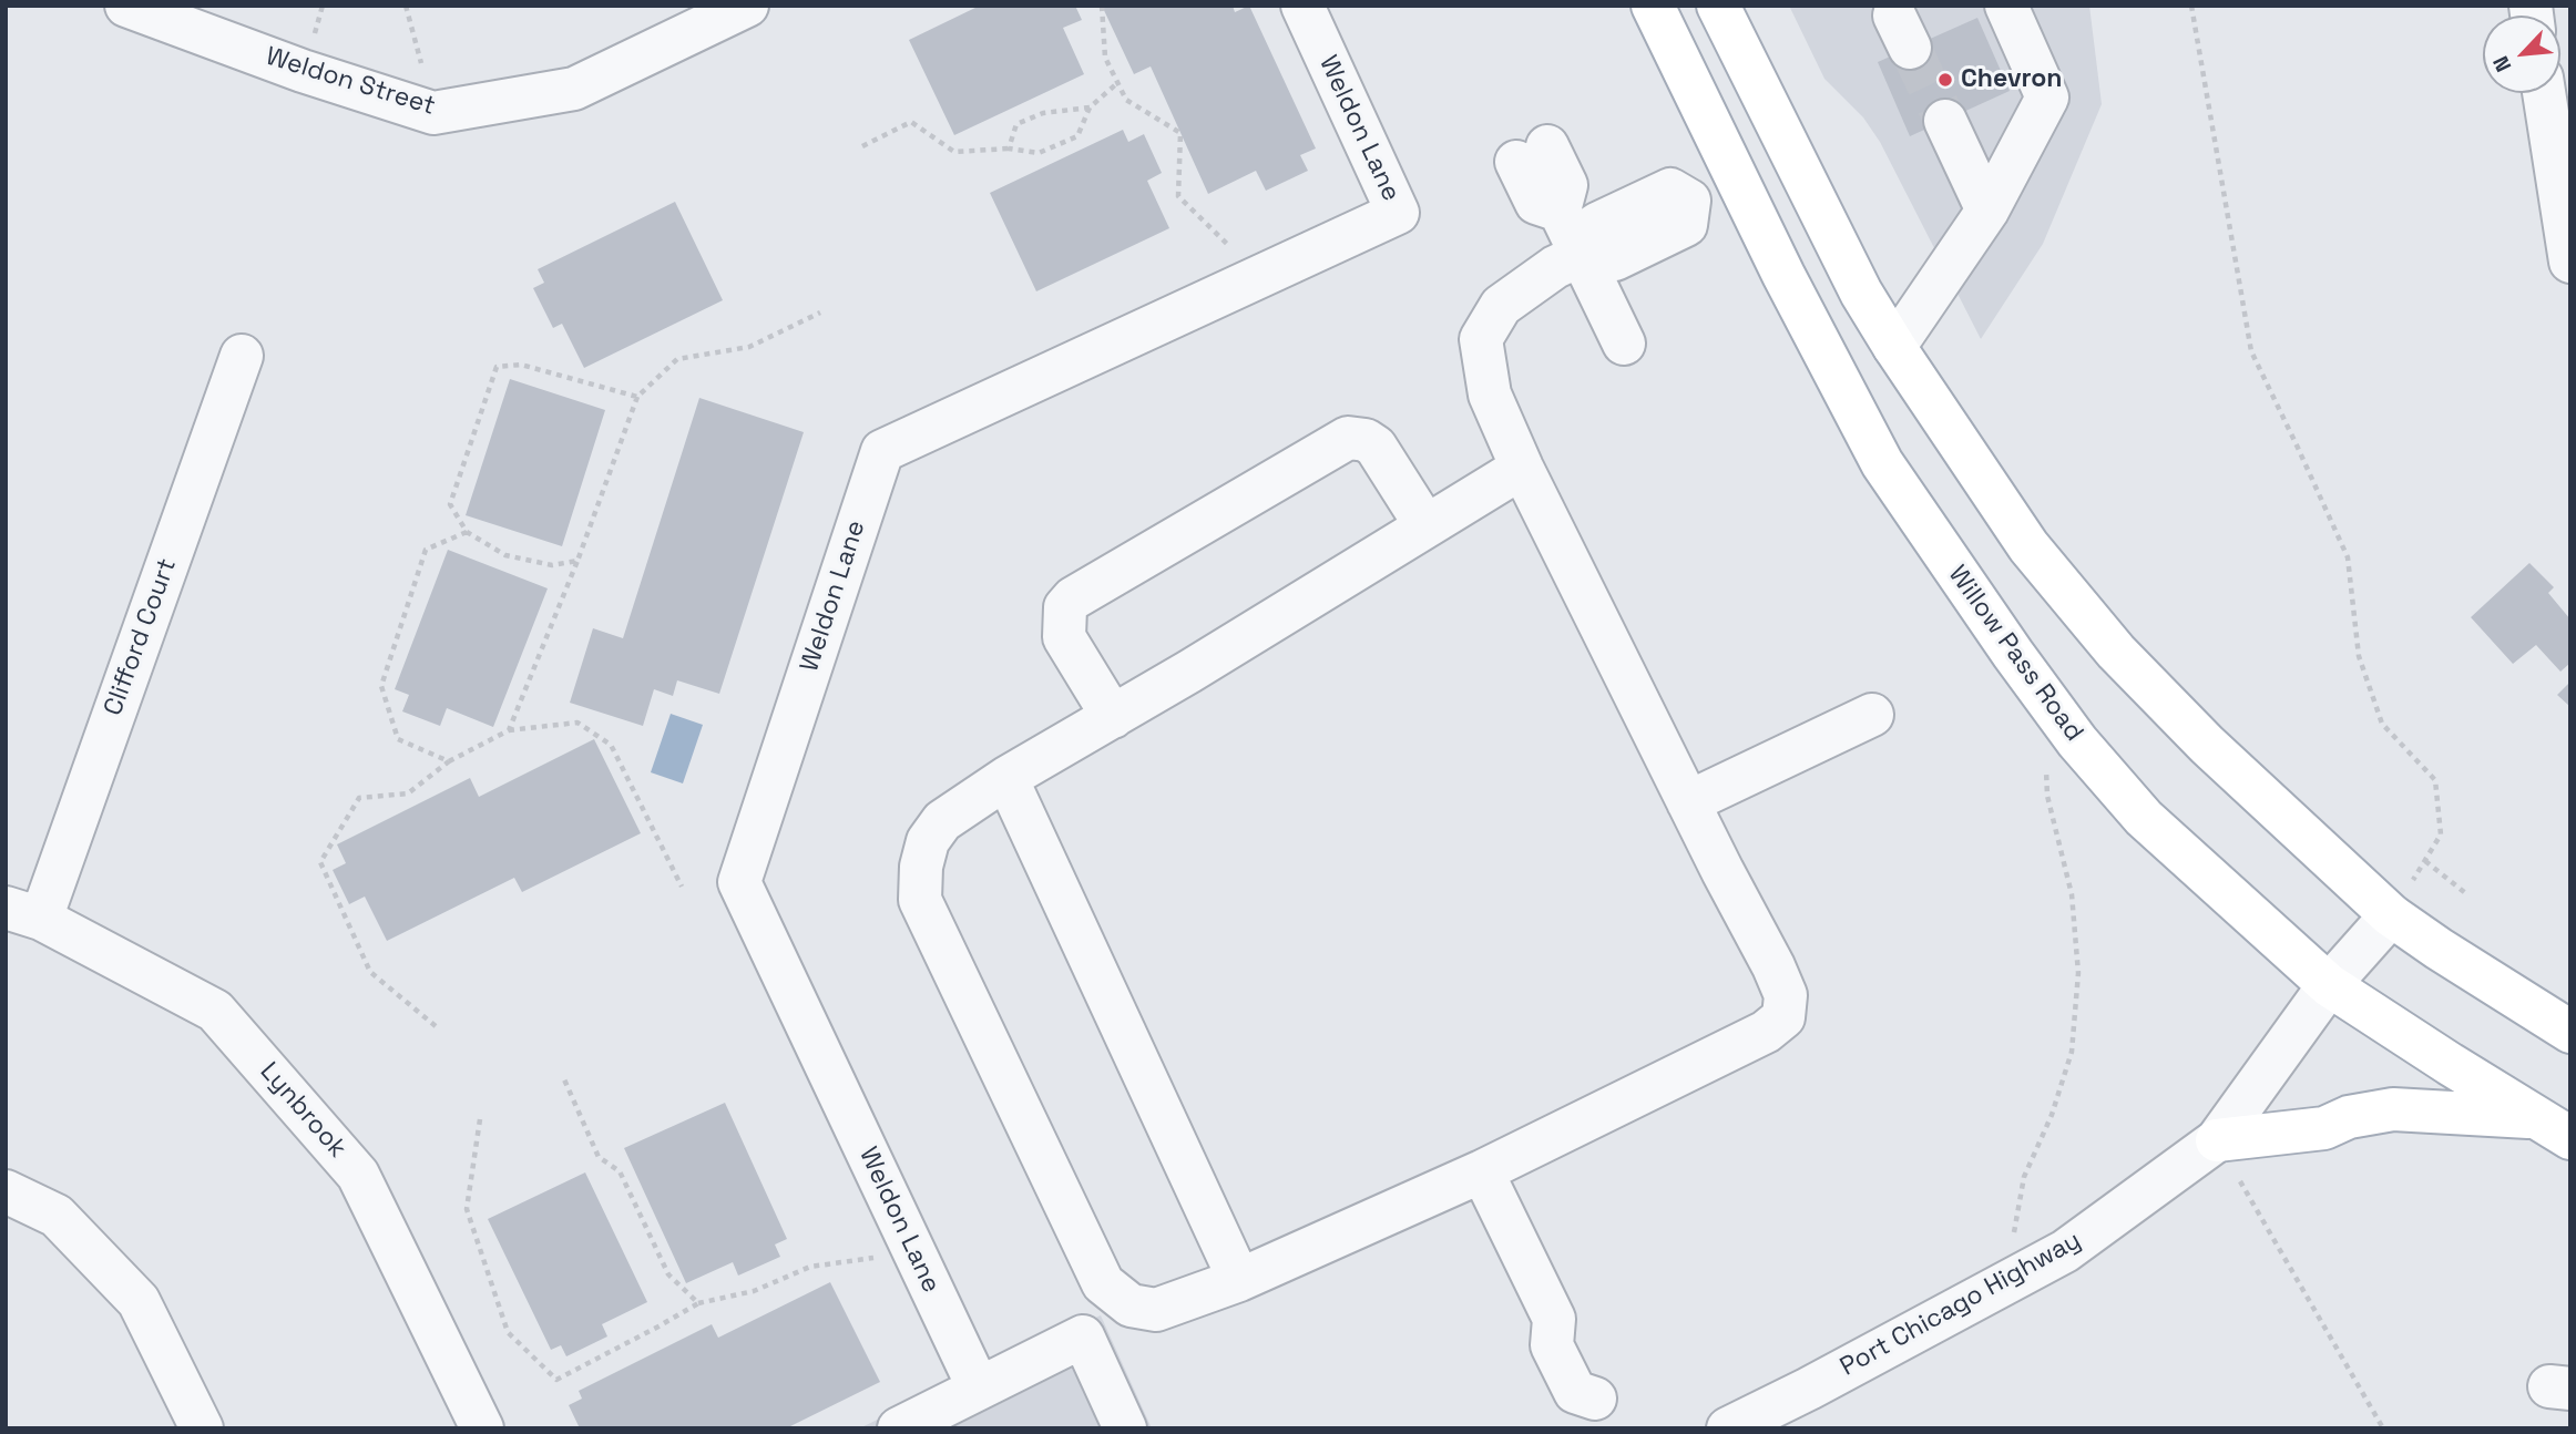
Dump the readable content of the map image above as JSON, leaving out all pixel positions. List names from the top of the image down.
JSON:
{
  "streets": {
    "main road": ["Willow Pass Road"],
    "street": [
      "Weldon Street",
      "Weldon Lane",
      "Clifford Court",
      "Lynbrook",
      "Port Chicago Highway"
    ]
  },
  "crossings": [
    ["Clifford Court", "Lynbrook"],
    ["Willow Pass Road", "Port Chicago Highway"]
  ],
  "places": ["Chevron"],
  "north": "bottom left"
}
